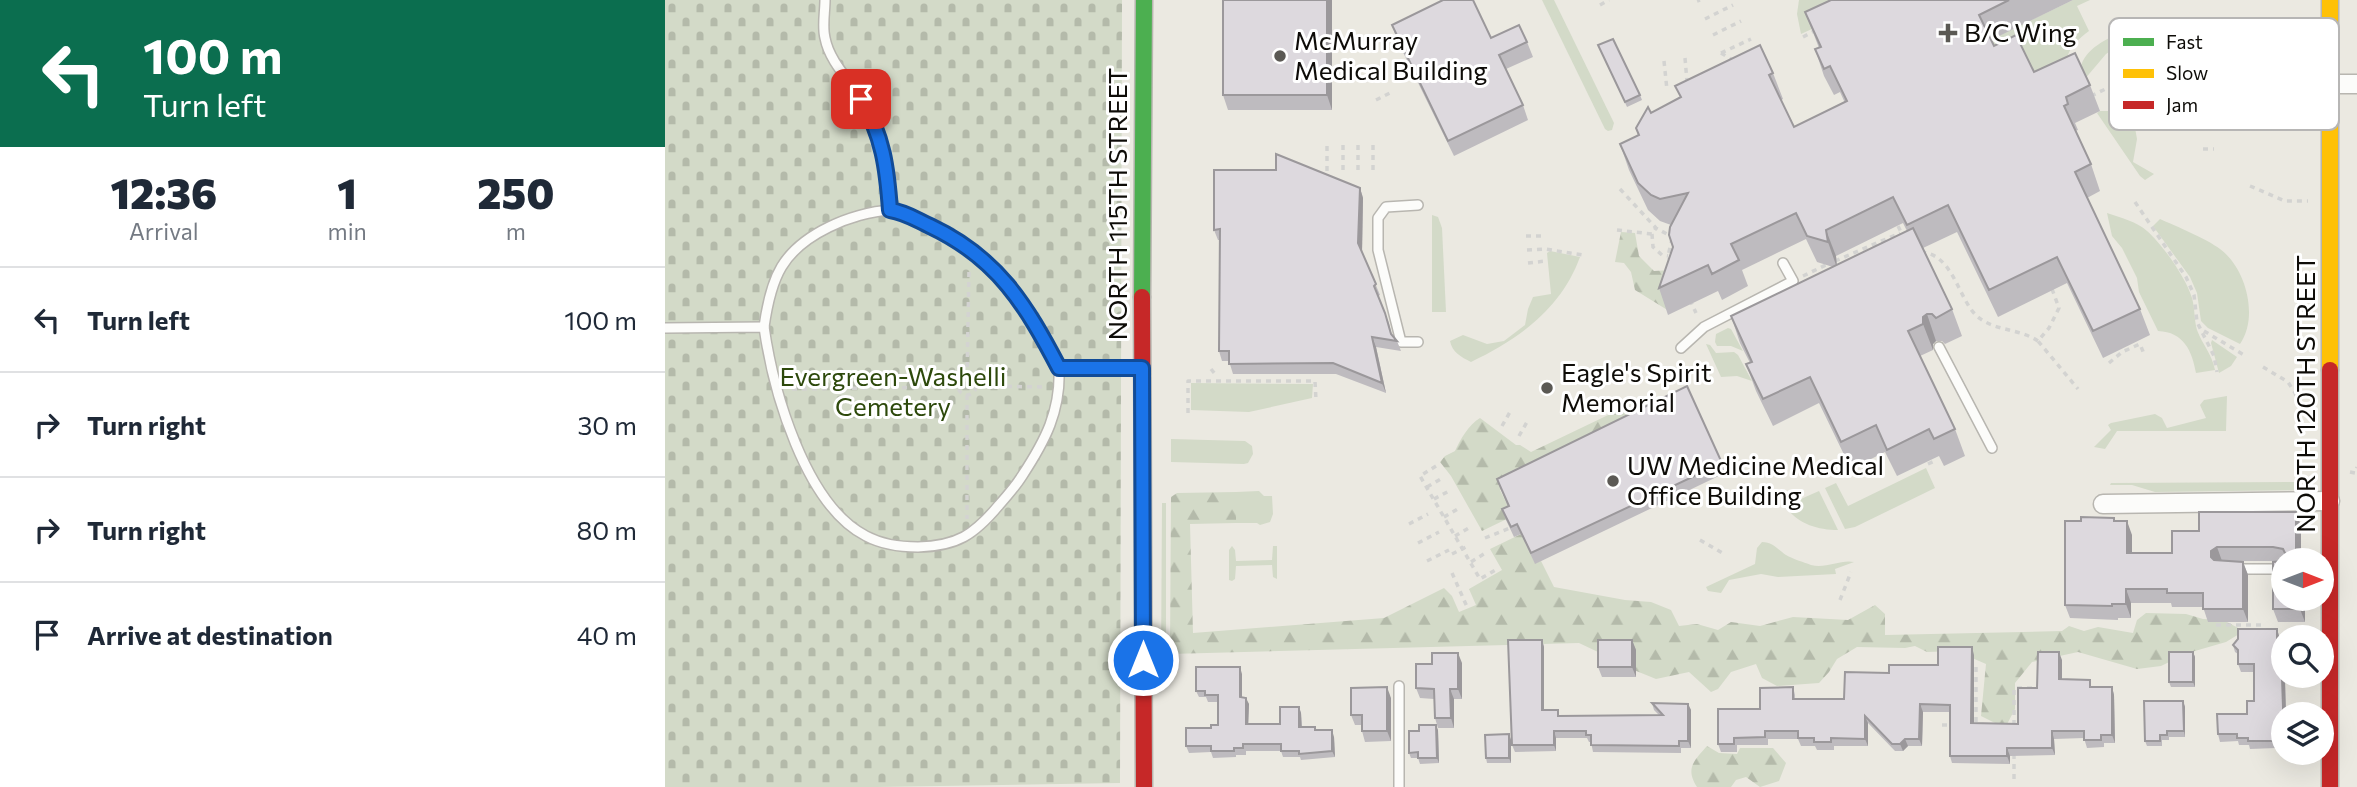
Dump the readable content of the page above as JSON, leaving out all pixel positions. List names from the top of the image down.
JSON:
{
  "streets": {
    "street": ["NORTH 115TH STREET", "NORTH 120TH STREET"]
  },
  "parks": ["Evergreen-Washelli Cemetery"],
  "places": {
    "health": ["B/C Wing"],
    "other": ["McMurray Medical Building", "Eagle's Spirit Memorial", "UW Medicine Medical Office Building"]
  },
  "legend": ["Fast", "Slow", "Jam"],
  "north": "right",
  "page": {
    "turn": ["100 m", "Turn left"],
    "eta": [
      "12:36",
      "Arrival",
      "1",
      "min",
      "250",
      "m"
    ],
    "list": [
      {
        "name": "Turn left",
        "value": "100 m"
      },
      {
        "name": "Turn right",
        "value": "30 m"
      },
      {
        "name": "Turn right",
        "value": "80 m"
      },
      {
        "name": "Arrive at destination",
        "value": "40 m"
      }
    ]
  }
}
